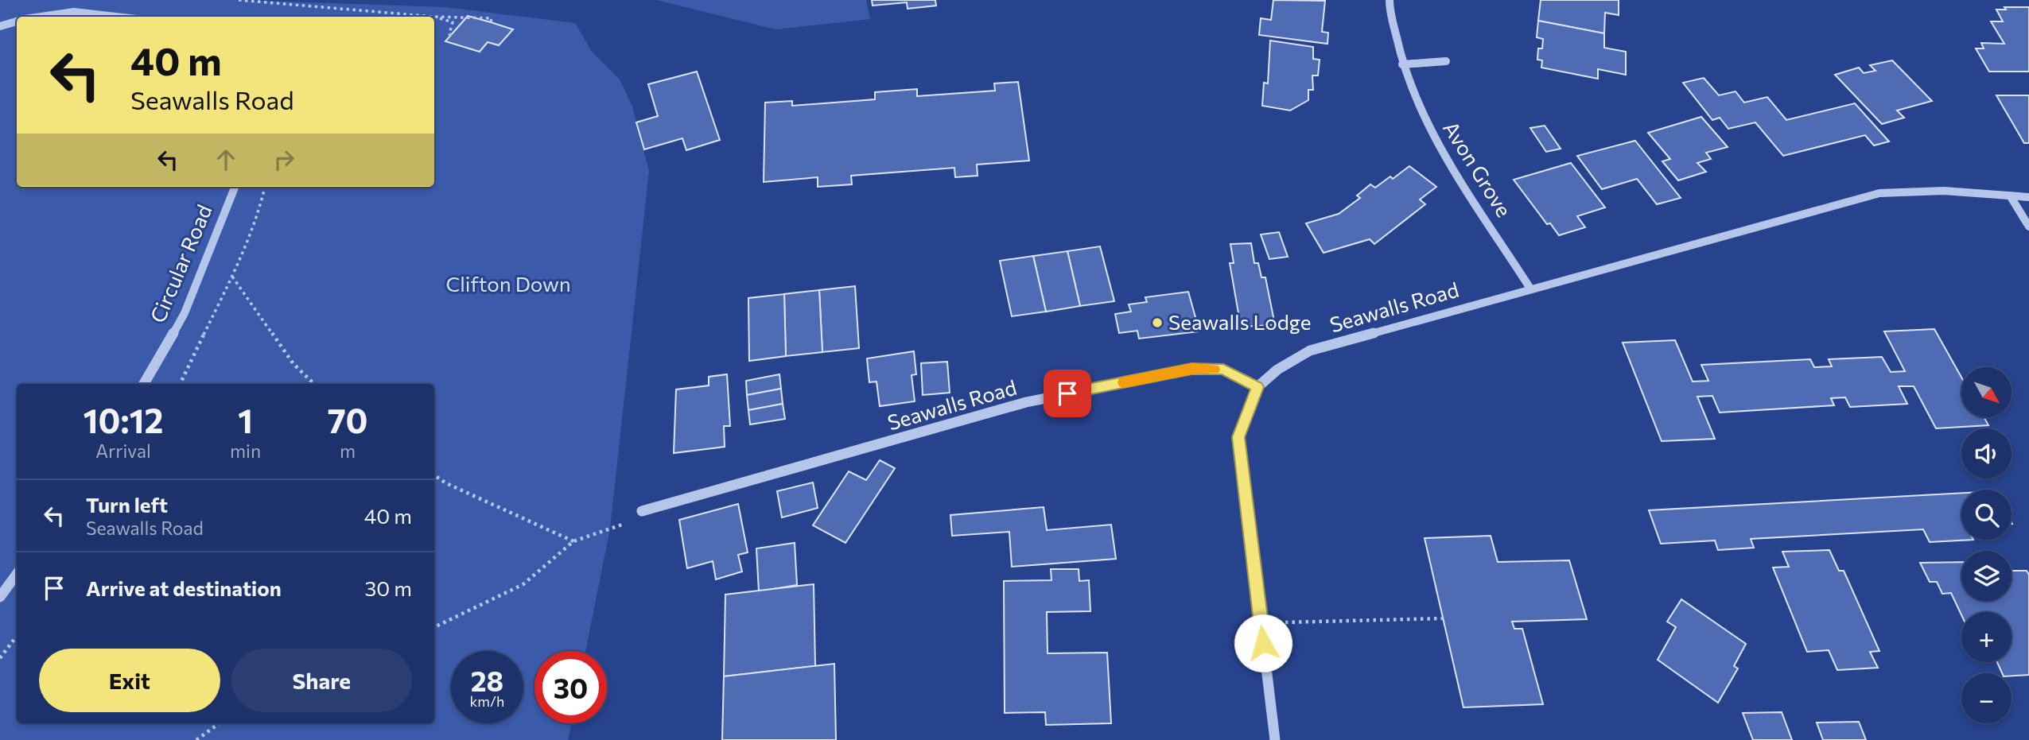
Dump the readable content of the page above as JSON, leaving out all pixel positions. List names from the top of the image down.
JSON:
{
  "streets": {
    "street": ["Avon Grove", "Circular Road", "Seawalls Road"]
  },
  "crossings": [
    ["Avon Grove", "Seawalls Road"]
  ],
  "parks": ["Clifton Down"],
  "places": ["Seawalls Lodge"],
  "north": "bottom right",
  "page": {
    "turn": ["40 m", "Seawalls Road"],
    "map_buttons": ["+", "−"],
    "eta": [
      "10:12",
      "Arrival",
      "1",
      "min",
      "70",
      "m"
    ],
    "list": [
      {
        "name": "Turn left",
        "note": "Seawalls Road",
        "value": "40 m"
      },
      {
        "name": "Arrive at destination",
        "value": "30 m"
      }
    ],
    "buttons": ["Exit", "Share"],
    "speed": "28 km/h",
    "limit": "30"
  }
}
